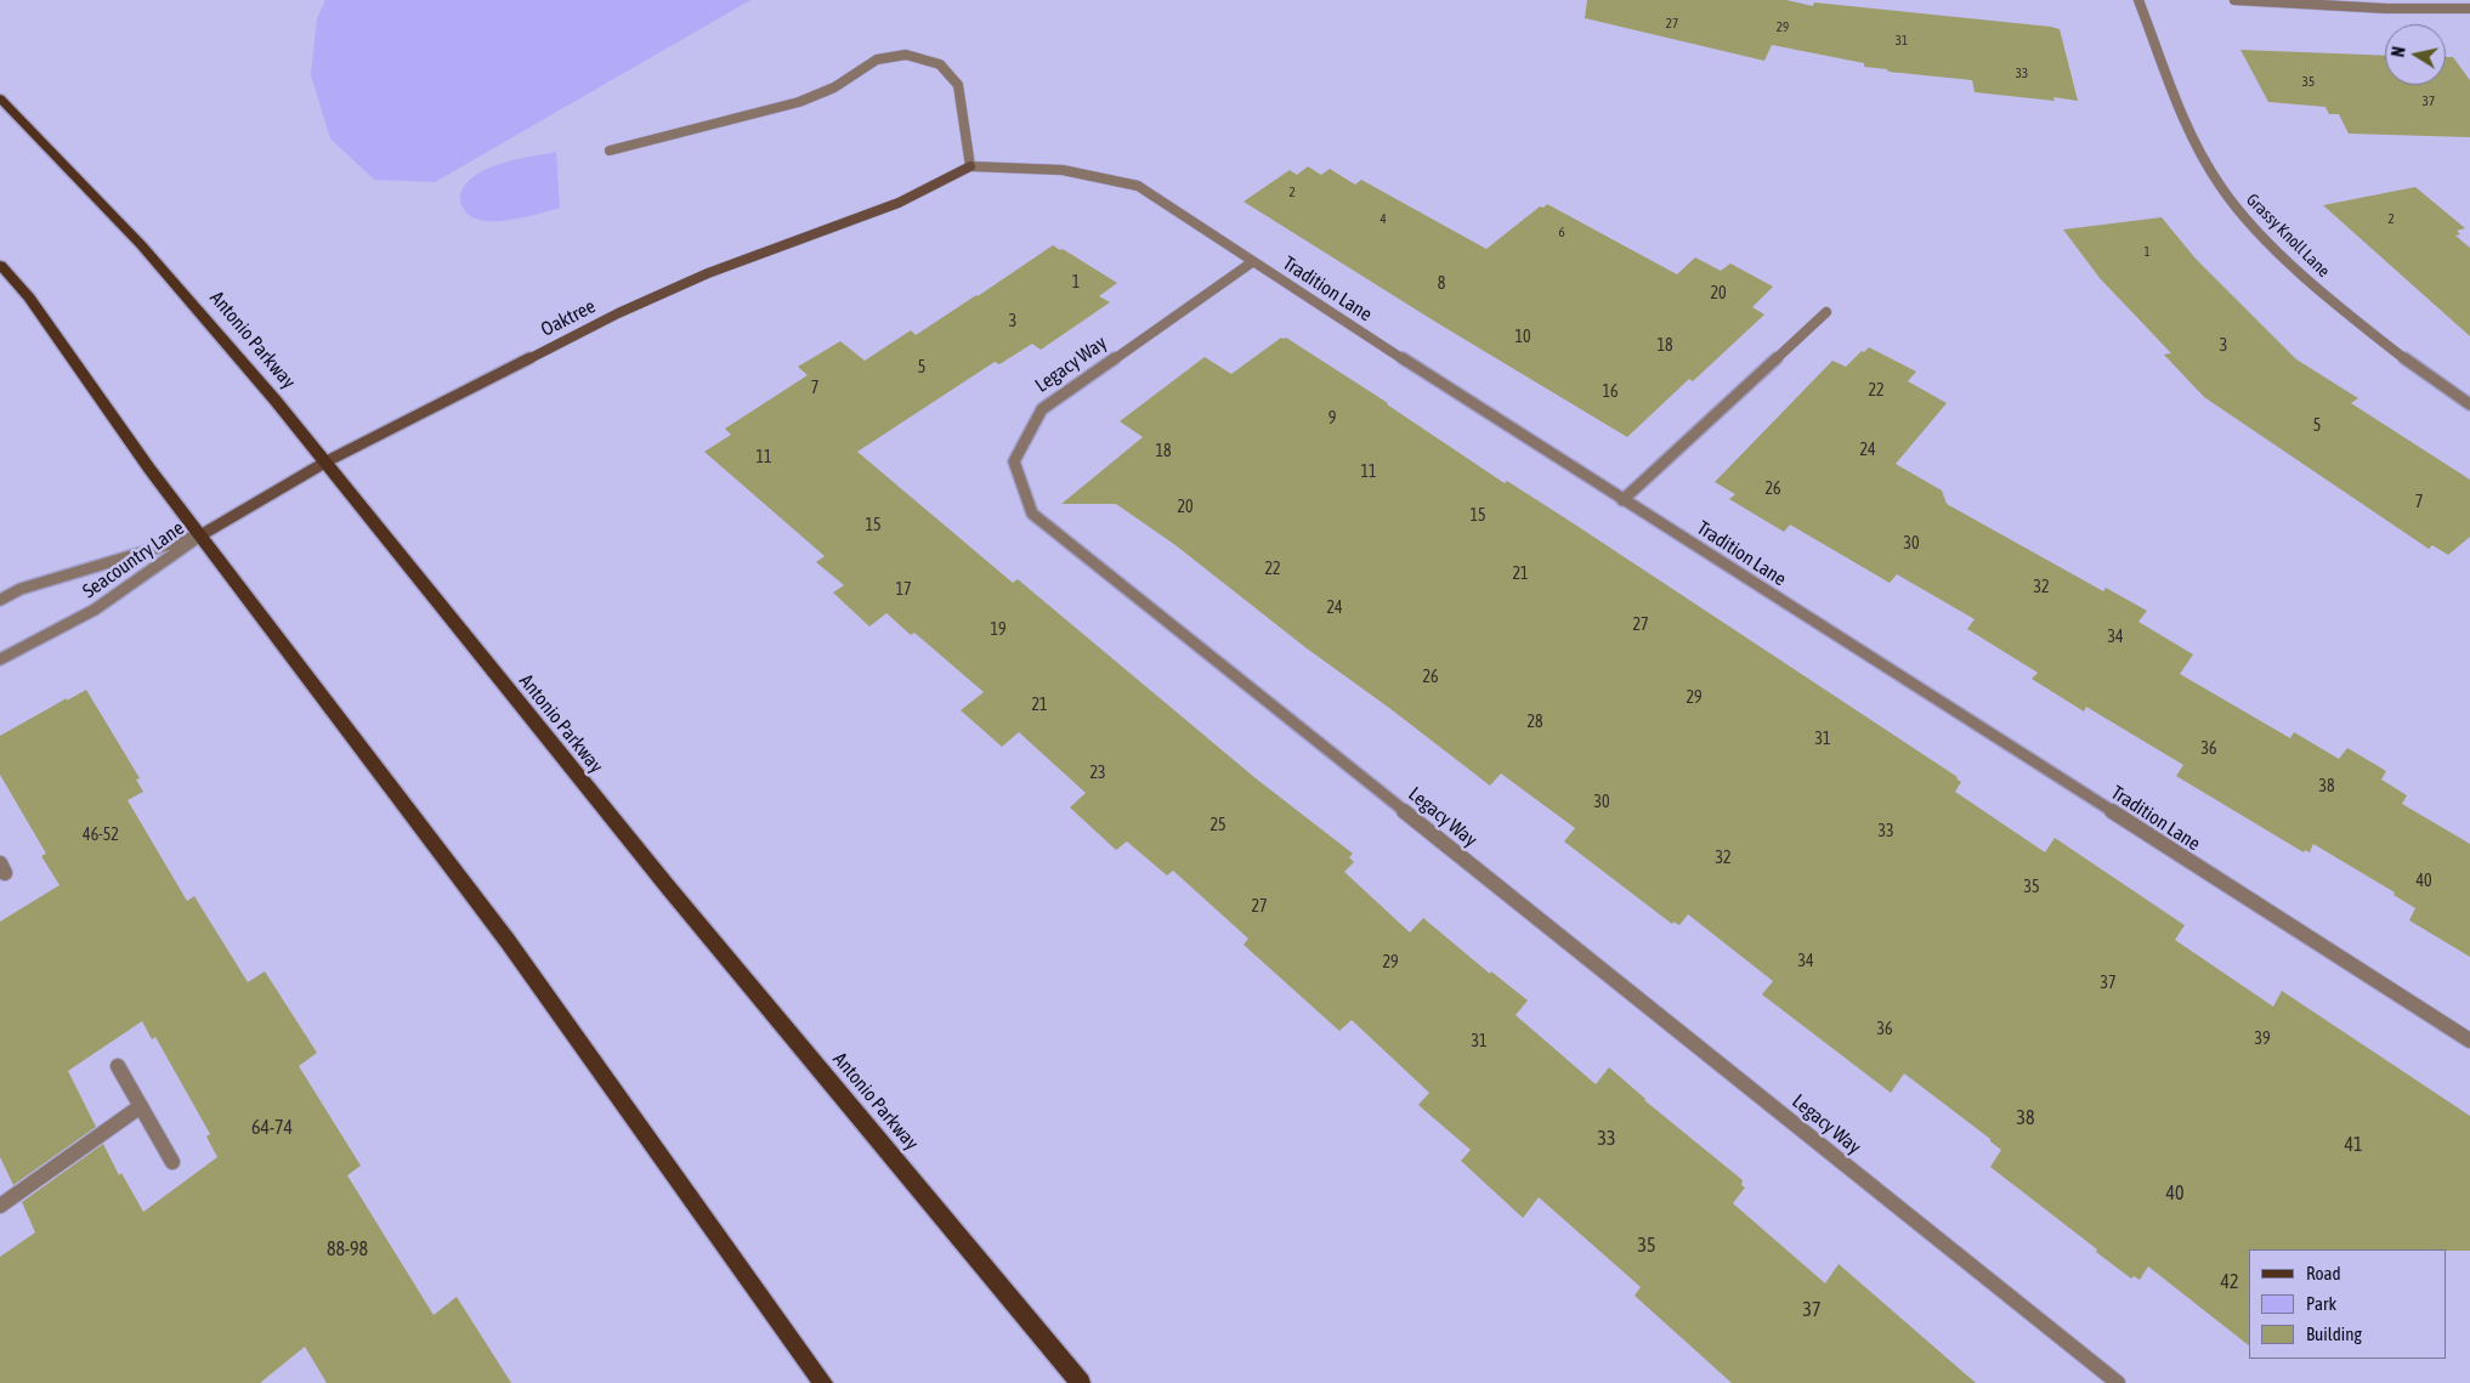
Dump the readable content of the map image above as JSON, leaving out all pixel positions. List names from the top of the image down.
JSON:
{
  "streets": {
    "main road": ["Antonio Parkway"],
    "street": [
      "Grassy Knoll Lane",
      "Tradition Lane",
      "Oaktree",
      "Legacy Way",
      "Seacountry Lane"
    ]
  },
  "crossings": [
    ["Tradition Lane", "Oaktree"],
    ["Tradition Lane", "Legacy Way"],
    ["Oaktree", "Antonio Parkway"],
    ["Oaktree", "Seacountry Lane"]
  ],
  "house_numbers": [
    "27",
    "29",
    "31",
    "33",
    "35",
    "37",
    "2",
    "4",
    "2",
    "6",
    "1",
    "1",
    "8",
    "20",
    "3",
    "10",
    "18",
    "3",
    "5",
    "7",
    "22",
    "16",
    "9",
    "5",
    "24",
    "18",
    "11",
    "11",
    "26",
    "7",
    "20",
    "15",
    "15",
    "30",
    "22",
    "21",
    "32",
    "17",
    "24",
    "27",
    "19",
    "34",
    "26",
    "29",
    "21",
    "28",
    "31",
    "36",
    "23",
    "38",
    "30",
    "25",
    "33",
    "46-52",
    "32",
    "40",
    "35",
    "27",
    "34",
    "29",
    "37",
    "36",
    "39",
    "31",
    "38",
    "64-74",
    "33",
    "41",
    "40",
    "35",
    "88-98",
    "42",
    "37"
  ],
  "legend": ["Road", "Park", "Building"],
  "north": "left"
}
